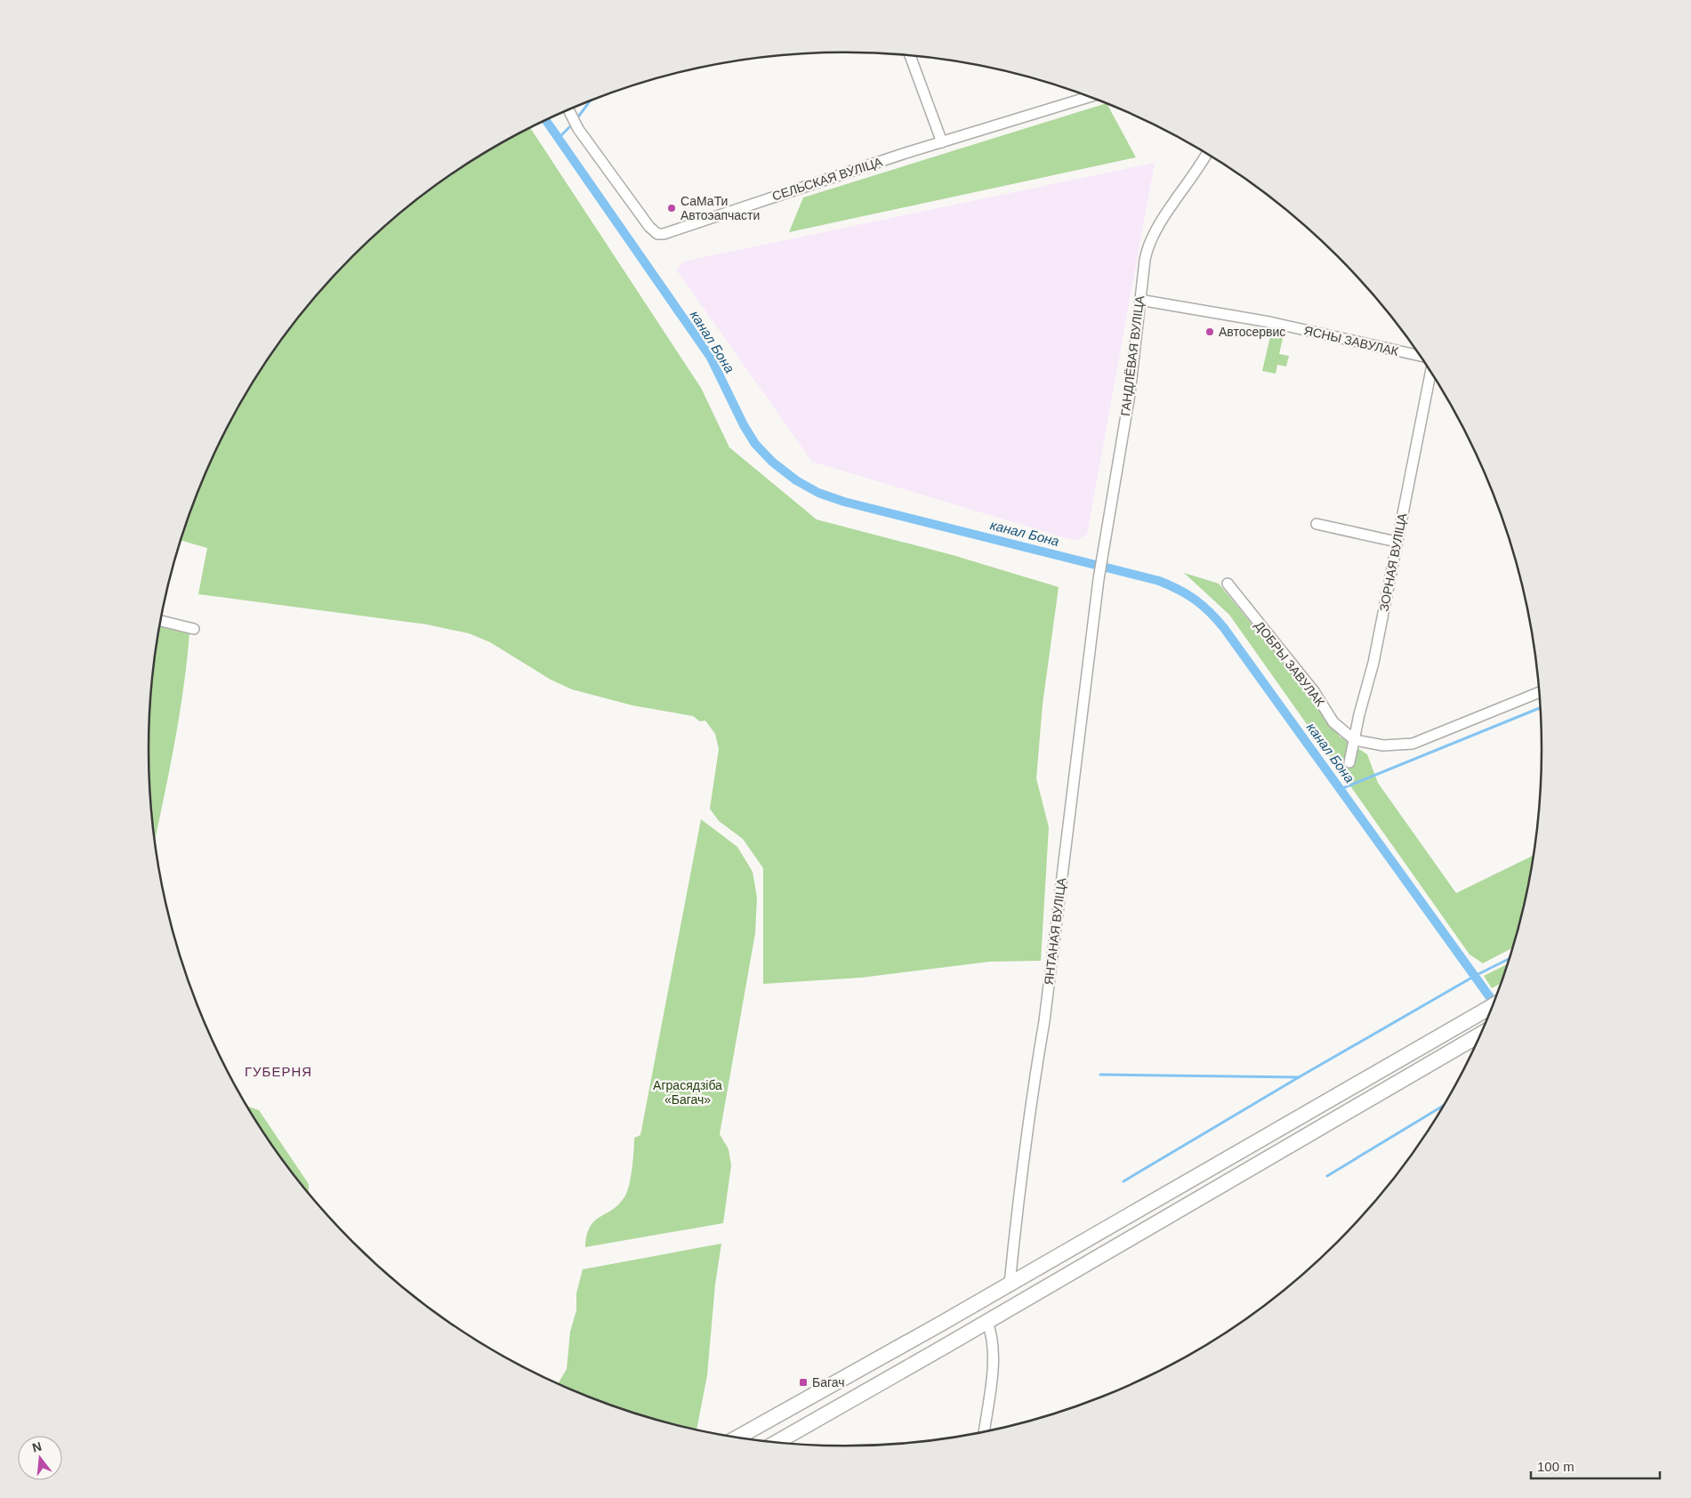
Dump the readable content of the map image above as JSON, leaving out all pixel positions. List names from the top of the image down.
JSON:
{
  "streets": {
    "street": [
      "СЕЛЬСКАЯ ВУЛІЦА",
      "ЯСНЫ ЗАВУЛАК",
      "ГАНДЛЁВАЯ ВУЛІЦА",
      "ЗОРНАЯ ВУЛІЦА",
      "ДОБРЫ ЗАВУЛАК",
      "ЯНТАНАЯ ВУЛІЦА"
    ]
  },
  "crossings": [
    ["ЯСНЫ ЗАВУЛАК", "ГАНДЛЁВАЯ ВУЛІЦА"],
    ["ГАНДЛЁВАЯ ВУЛІЦА", "ЯНТАНАЯ ВУЛІЦА"],
    ["ЗОРНАЯ ВУЛІЦА", "ДОБРЫ ЗАВУЛАК"]
  ],
  "districts": ["ГУБЕРНЯ"],
  "water": ["канал Бона"],
  "parks": ["Аграсядзіба «Багач»"],
  "places": {
    "other": ["СаМаТи Автоэапчасти", "Автосервис"],
    "transit": ["Багач"]
  },
  "scale_bar": "100 m",
  "north": "top"
}
